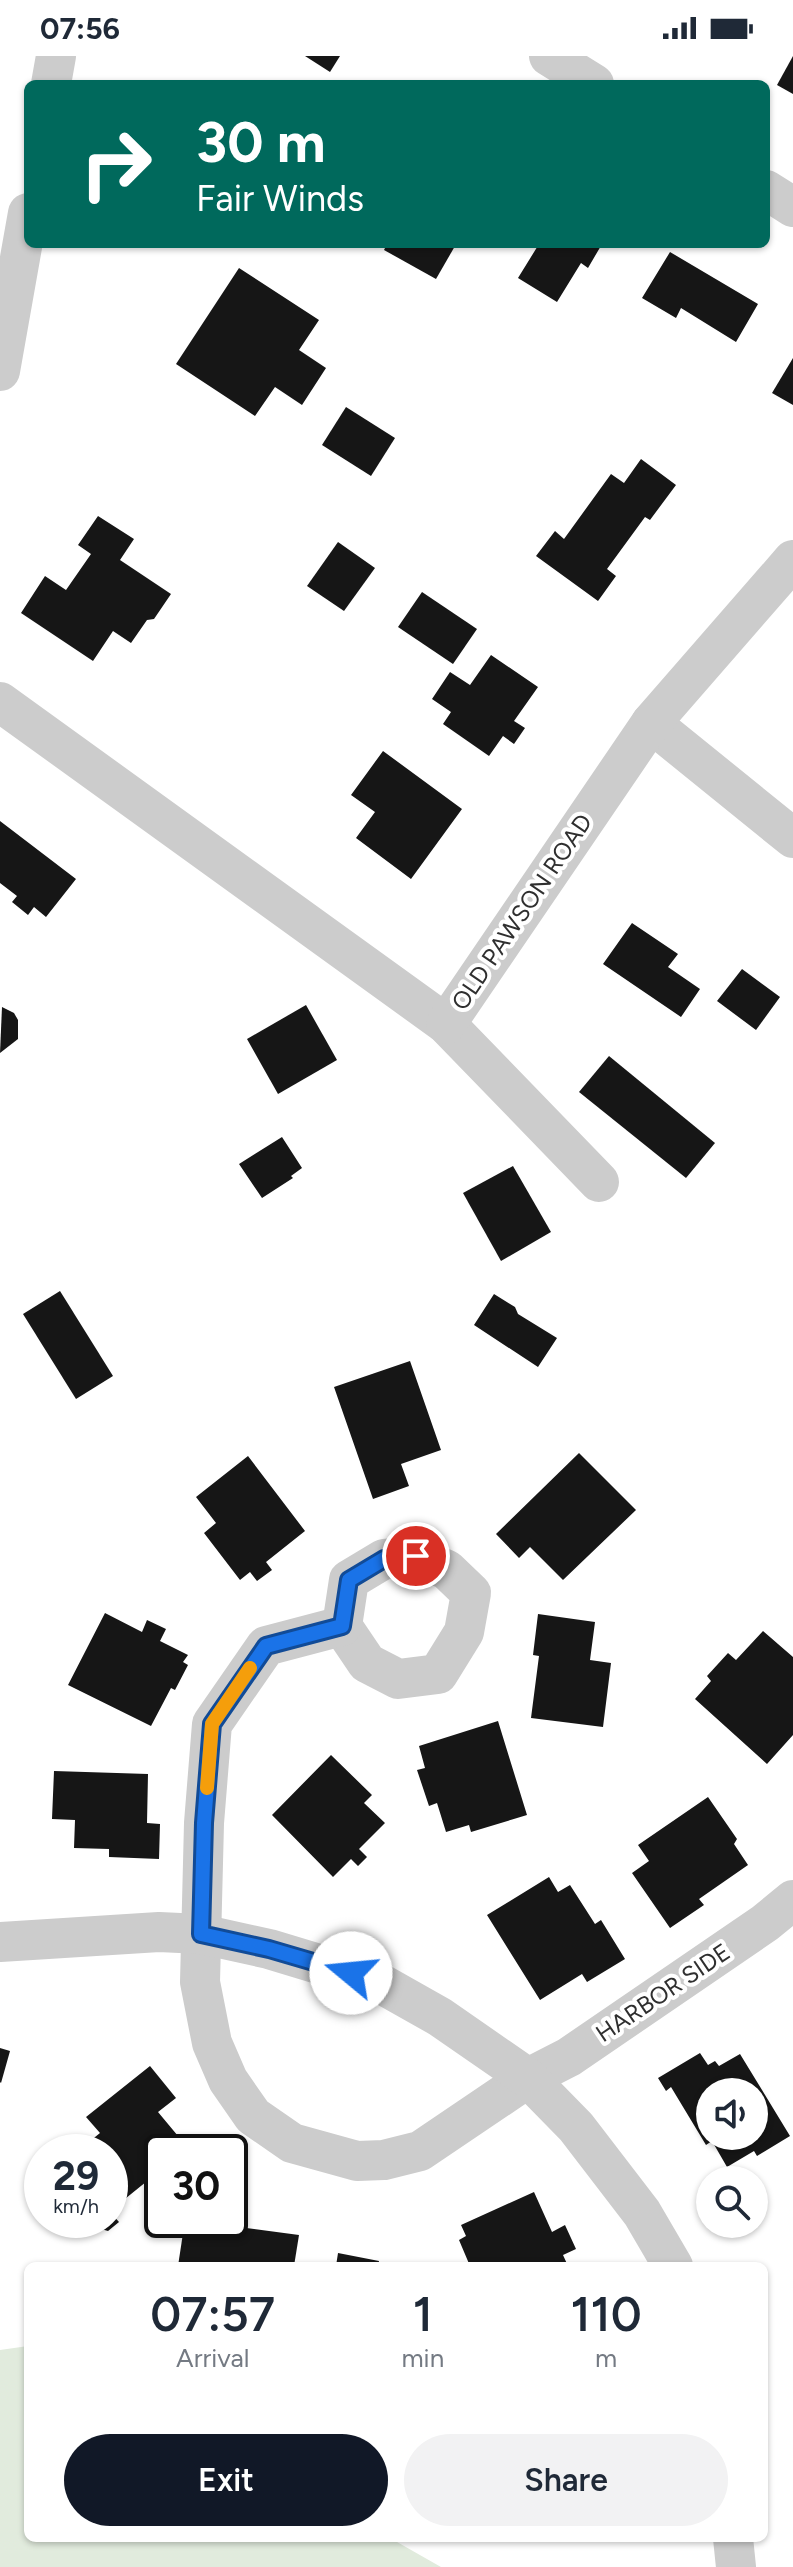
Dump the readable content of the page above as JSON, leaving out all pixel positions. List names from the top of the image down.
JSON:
{
  "streets": {
    "street": ["OLD PAWSON ROAD", "HARBOR SIDE"]
  },
  "page": {
    "status": "07:56",
    "turn": ["30 m", "Fair Winds"],
    "speed": "29 km/h",
    "limit": "30",
    "eta": [
      "07:57",
      "Arrival",
      "1",
      "min",
      "110",
      "m"
    ],
    "buttons": ["Exit", "Share"]
  }
}
